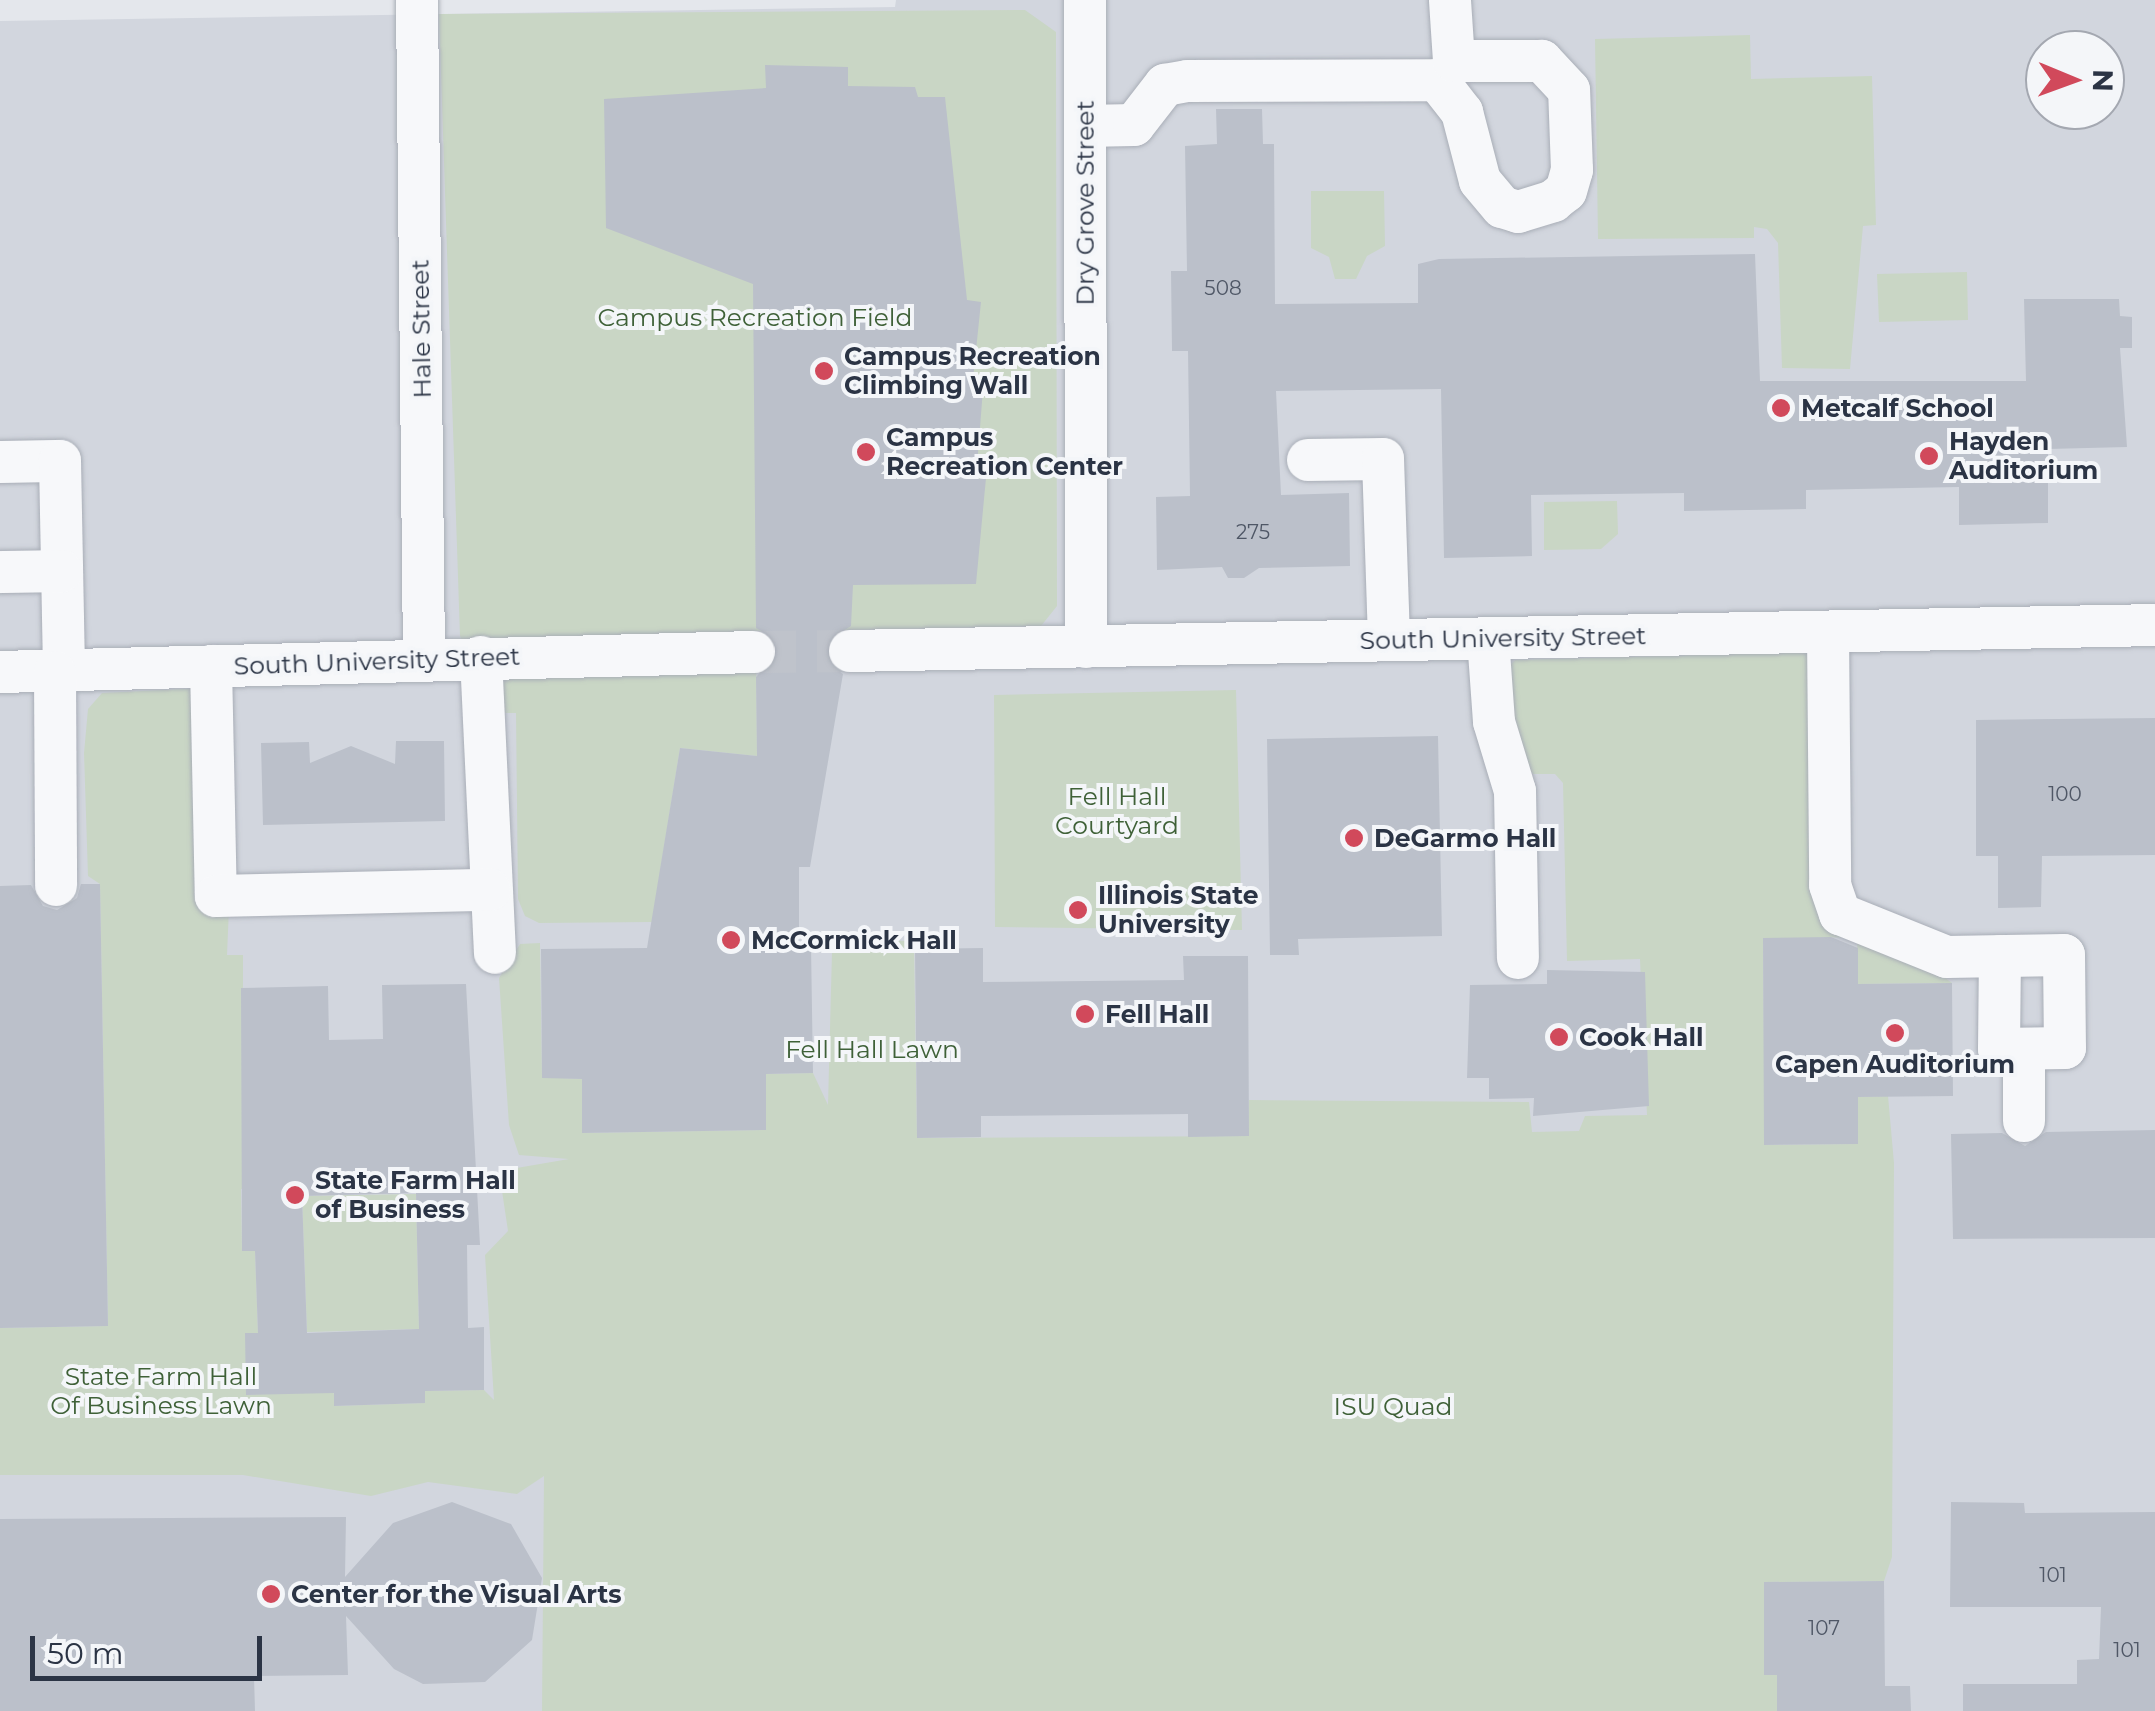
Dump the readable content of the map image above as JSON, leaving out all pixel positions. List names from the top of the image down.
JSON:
{
  "streets": {
    "street": ["Dry Grove Street", "Hale Street", "South University Street"]
  },
  "crossings": [
    ["Dry Grove Street", "South University Street"],
    ["Hale Street", "South University Street"]
  ],
  "parks": [
    "Campus Recreation Field",
    "Fell Hall Courtyard",
    "Fell Hall Lawn",
    "State Farm Hall Of Business Lawn",
    "ISU Quad"
  ],
  "places": [
    "Campus Recreation Climbing Wall",
    "Metcalf School",
    "Campus Recreation Center",
    "Hayden Auditorium",
    "DeGarmo Hall",
    "Illinois State University",
    "McCormick Hall",
    "Fell Hall",
    "Capen Auditorium",
    "Cook Hall",
    "State Farm Hall of Business",
    "Center for the Visual Arts"
  ],
  "house_numbers": [
    "508",
    "275",
    "100",
    "101",
    "107",
    "101"
  ],
  "scale_bar": "50 m",
  "north": "right"
}
